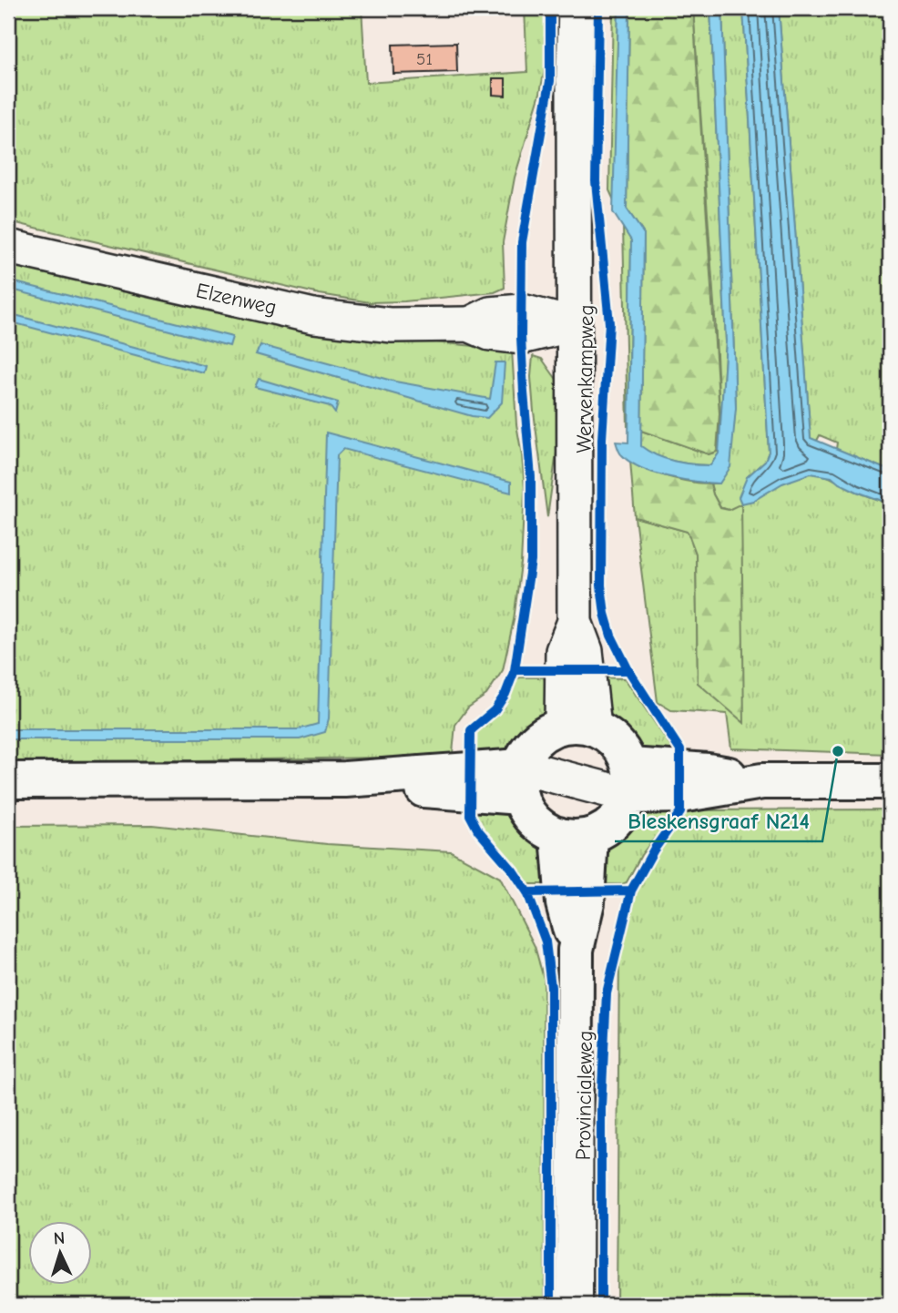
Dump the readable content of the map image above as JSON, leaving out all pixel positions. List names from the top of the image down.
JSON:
{
  "streets": {
    "main road": ["Provincialeweg"],
    "street": ["Elzenweg", "Wervenkampweg"]
  },
  "crossings": [
    ["Elzenweg", "Wervenkampweg"]
  ],
  "places": ["Bleskensgraaf N214"],
  "house_numbers": ["51"],
  "north": "top"
}
